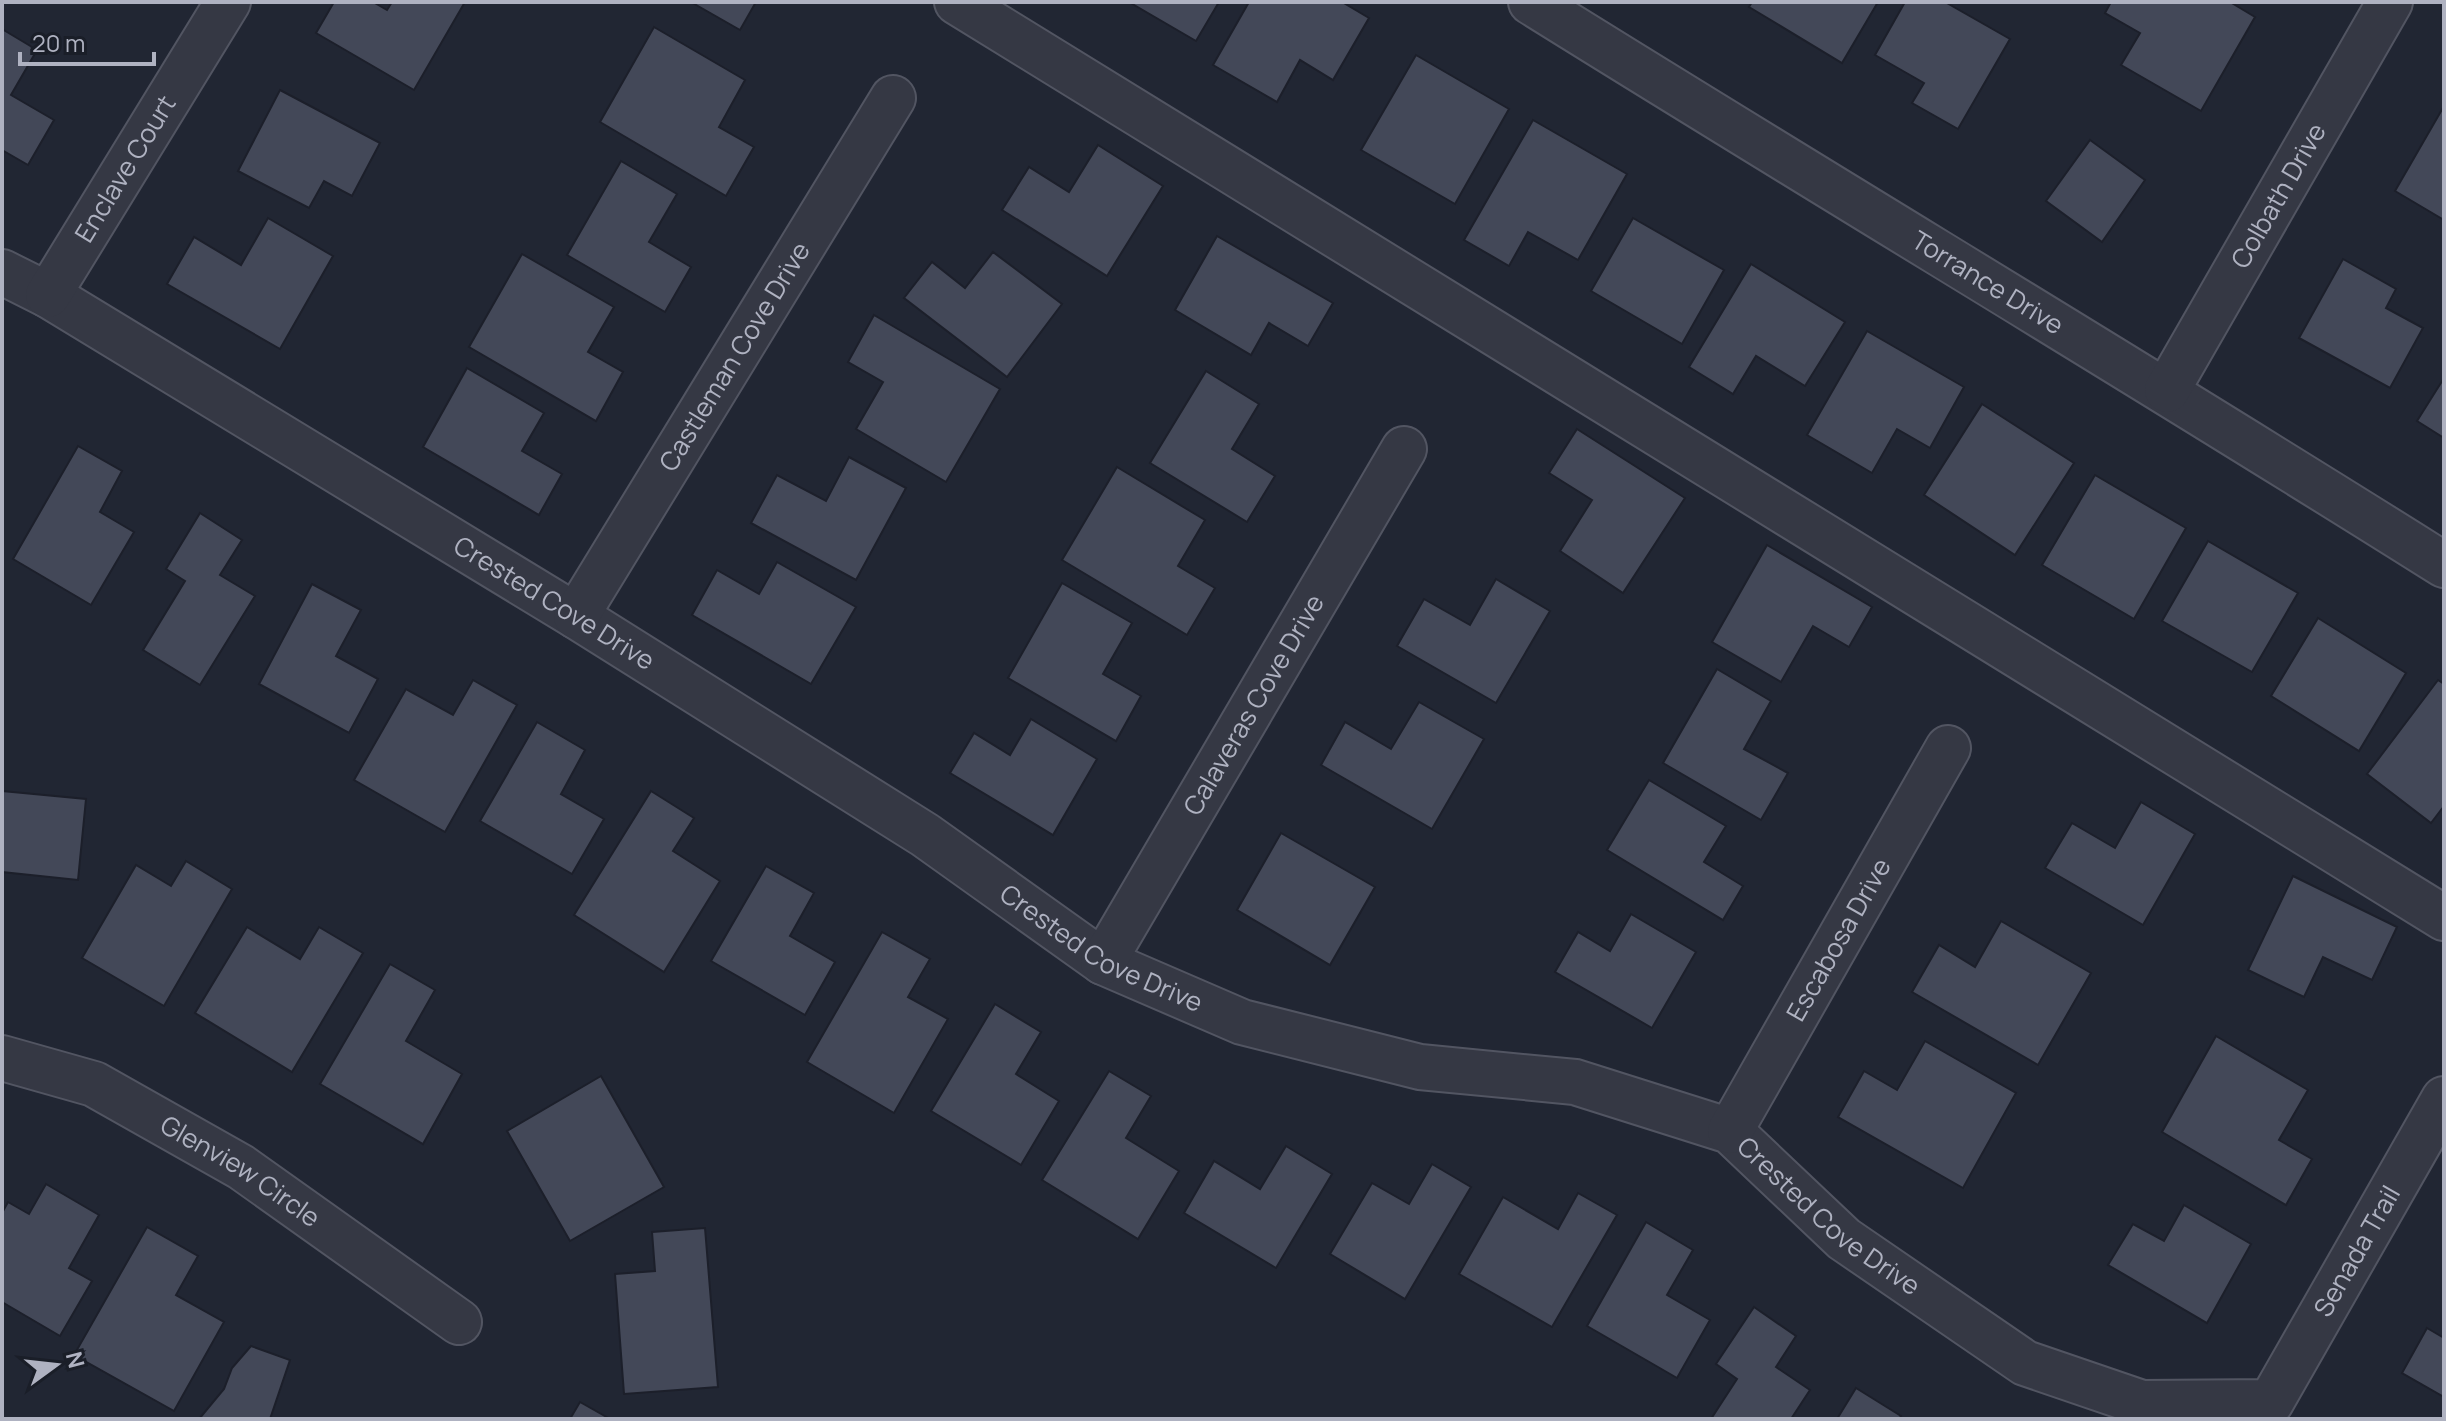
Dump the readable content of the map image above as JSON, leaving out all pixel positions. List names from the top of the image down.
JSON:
{
  "streets": {
    "street": [
      "Enclave Court",
      "Colbath Drive",
      "Torrance Drive",
      "Castleman Cove Drive",
      "Crested Cove Drive",
      "Calaveras Cove Drive",
      "Escabosa Drive",
      "Glenview Circle",
      "Senada Trail"
    ]
  },
  "crossings": [
    ["Enclave Court", "Crested Cove Drive"],
    ["Colbath Drive", "Torrance Drive"],
    ["Castleman Cove Drive", "Crested Cove Drive"],
    ["Crested Cove Drive", "Calaveras Cove Drive"],
    ["Crested Cove Drive", "Escabosa Drive"],
    ["Crested Cove Drive", "Senada Trail"]
  ],
  "scale_bar": "20 m",
  "north": "right"
}
